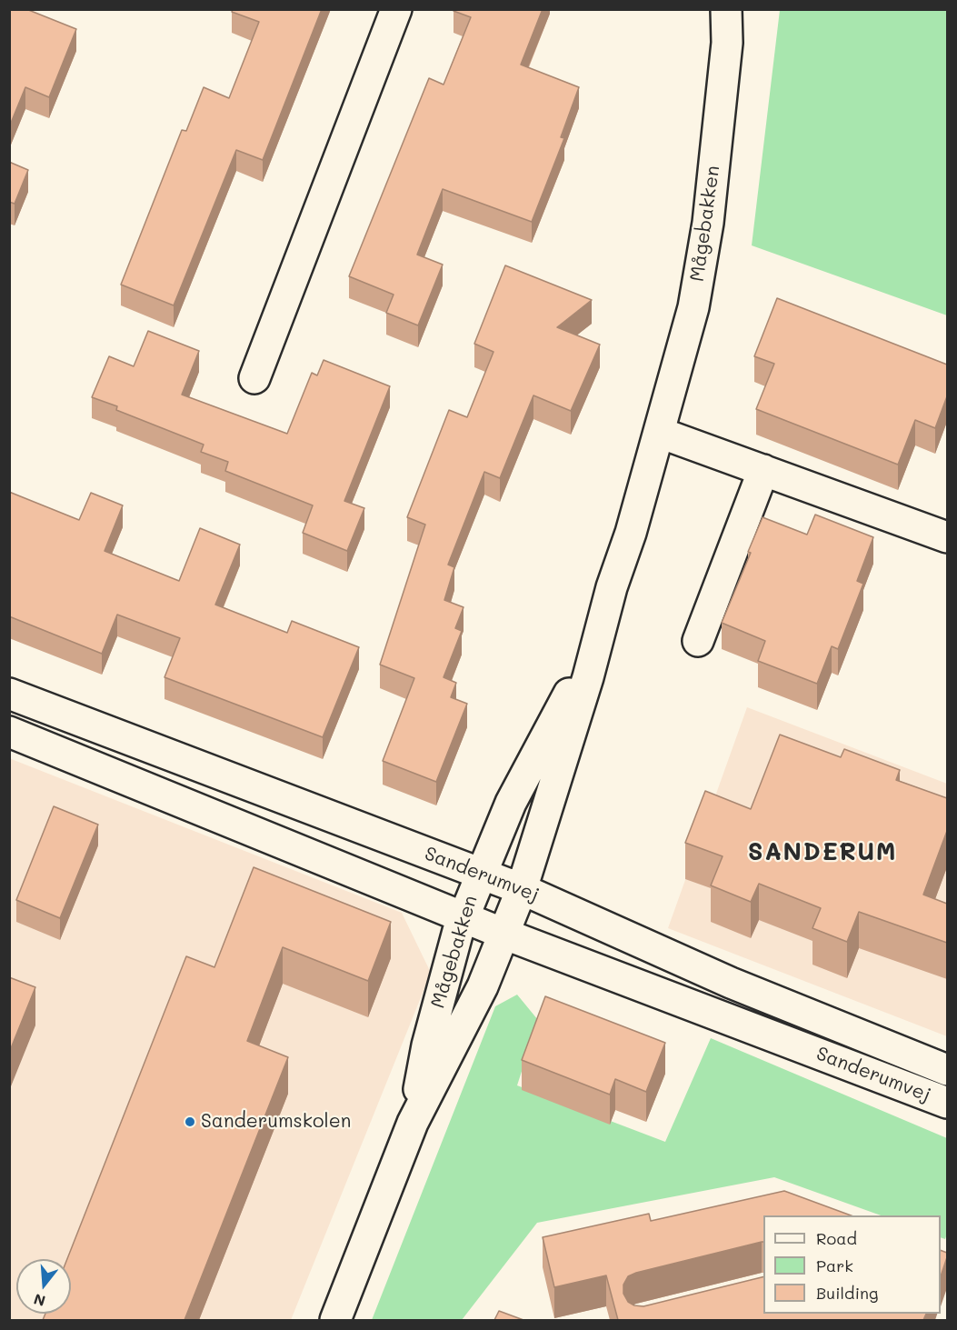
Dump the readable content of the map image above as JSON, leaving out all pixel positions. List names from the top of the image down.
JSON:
{
  "streets": {
    "street": ["Mågebakken", "Sanderumvej"]
  },
  "crossings": [
    ["Mågebakken", "Sanderumvej"]
  ],
  "districts": ["SANDERUM"],
  "places": ["Sanderumskolen"],
  "legend": ["Road", "Park", "Building"],
  "north": "bottom"
}
